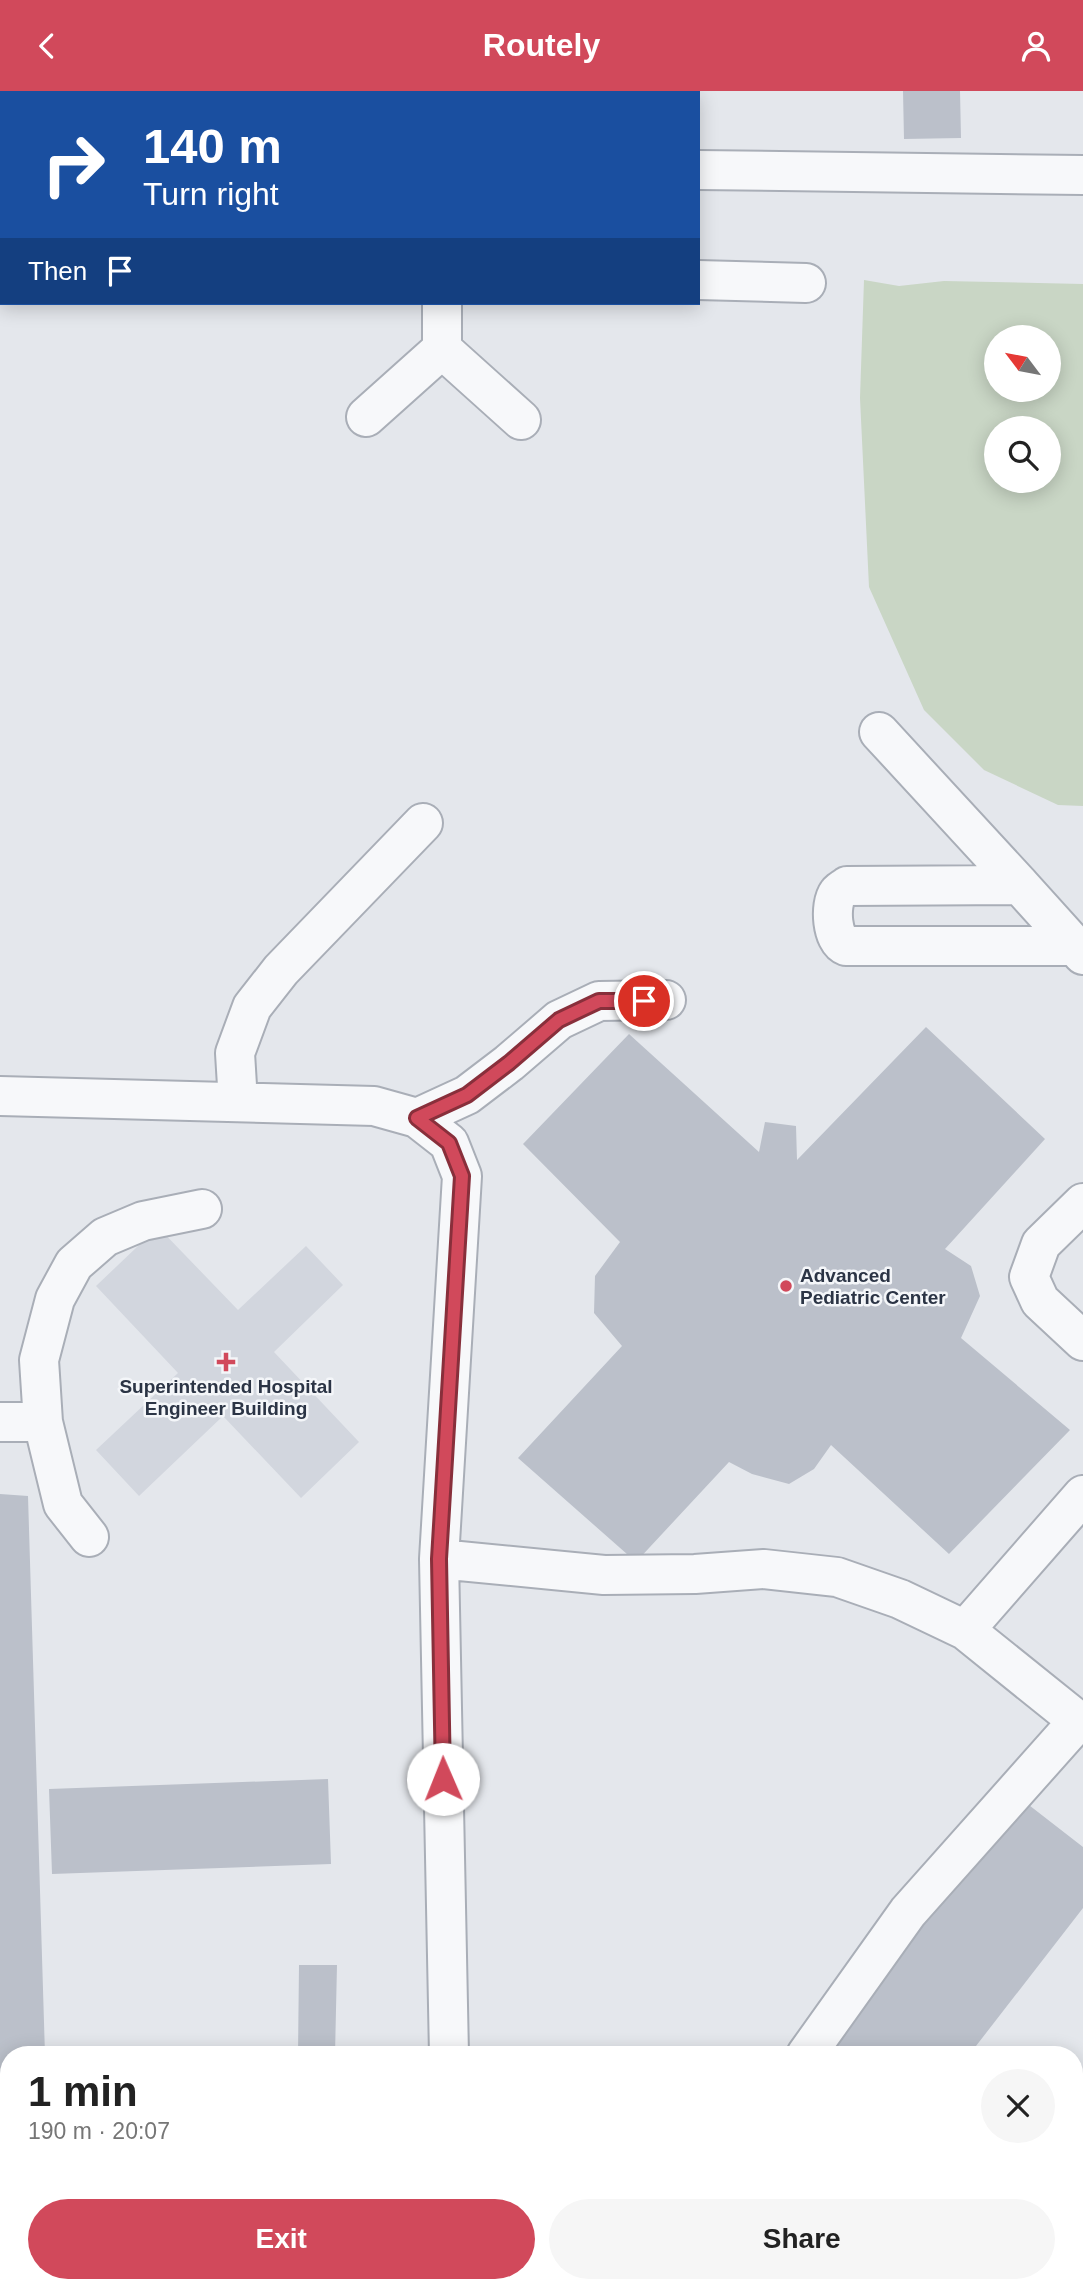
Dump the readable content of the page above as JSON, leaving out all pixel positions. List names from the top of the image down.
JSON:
{
  "places": {
    "other": ["Advanced Pediatric Center"],
    "health": ["Superintended Hospital Engineer Building"]
  },
  "north": "top left",
  "page": {
    "header": "Routely",
    "turn": ["140 m", "Turn right"],
    "then": "Then",
    "heading": ["1 min", "190 m · 20:07"],
    "buttons": ["Exit", "Share"]
  }
}
